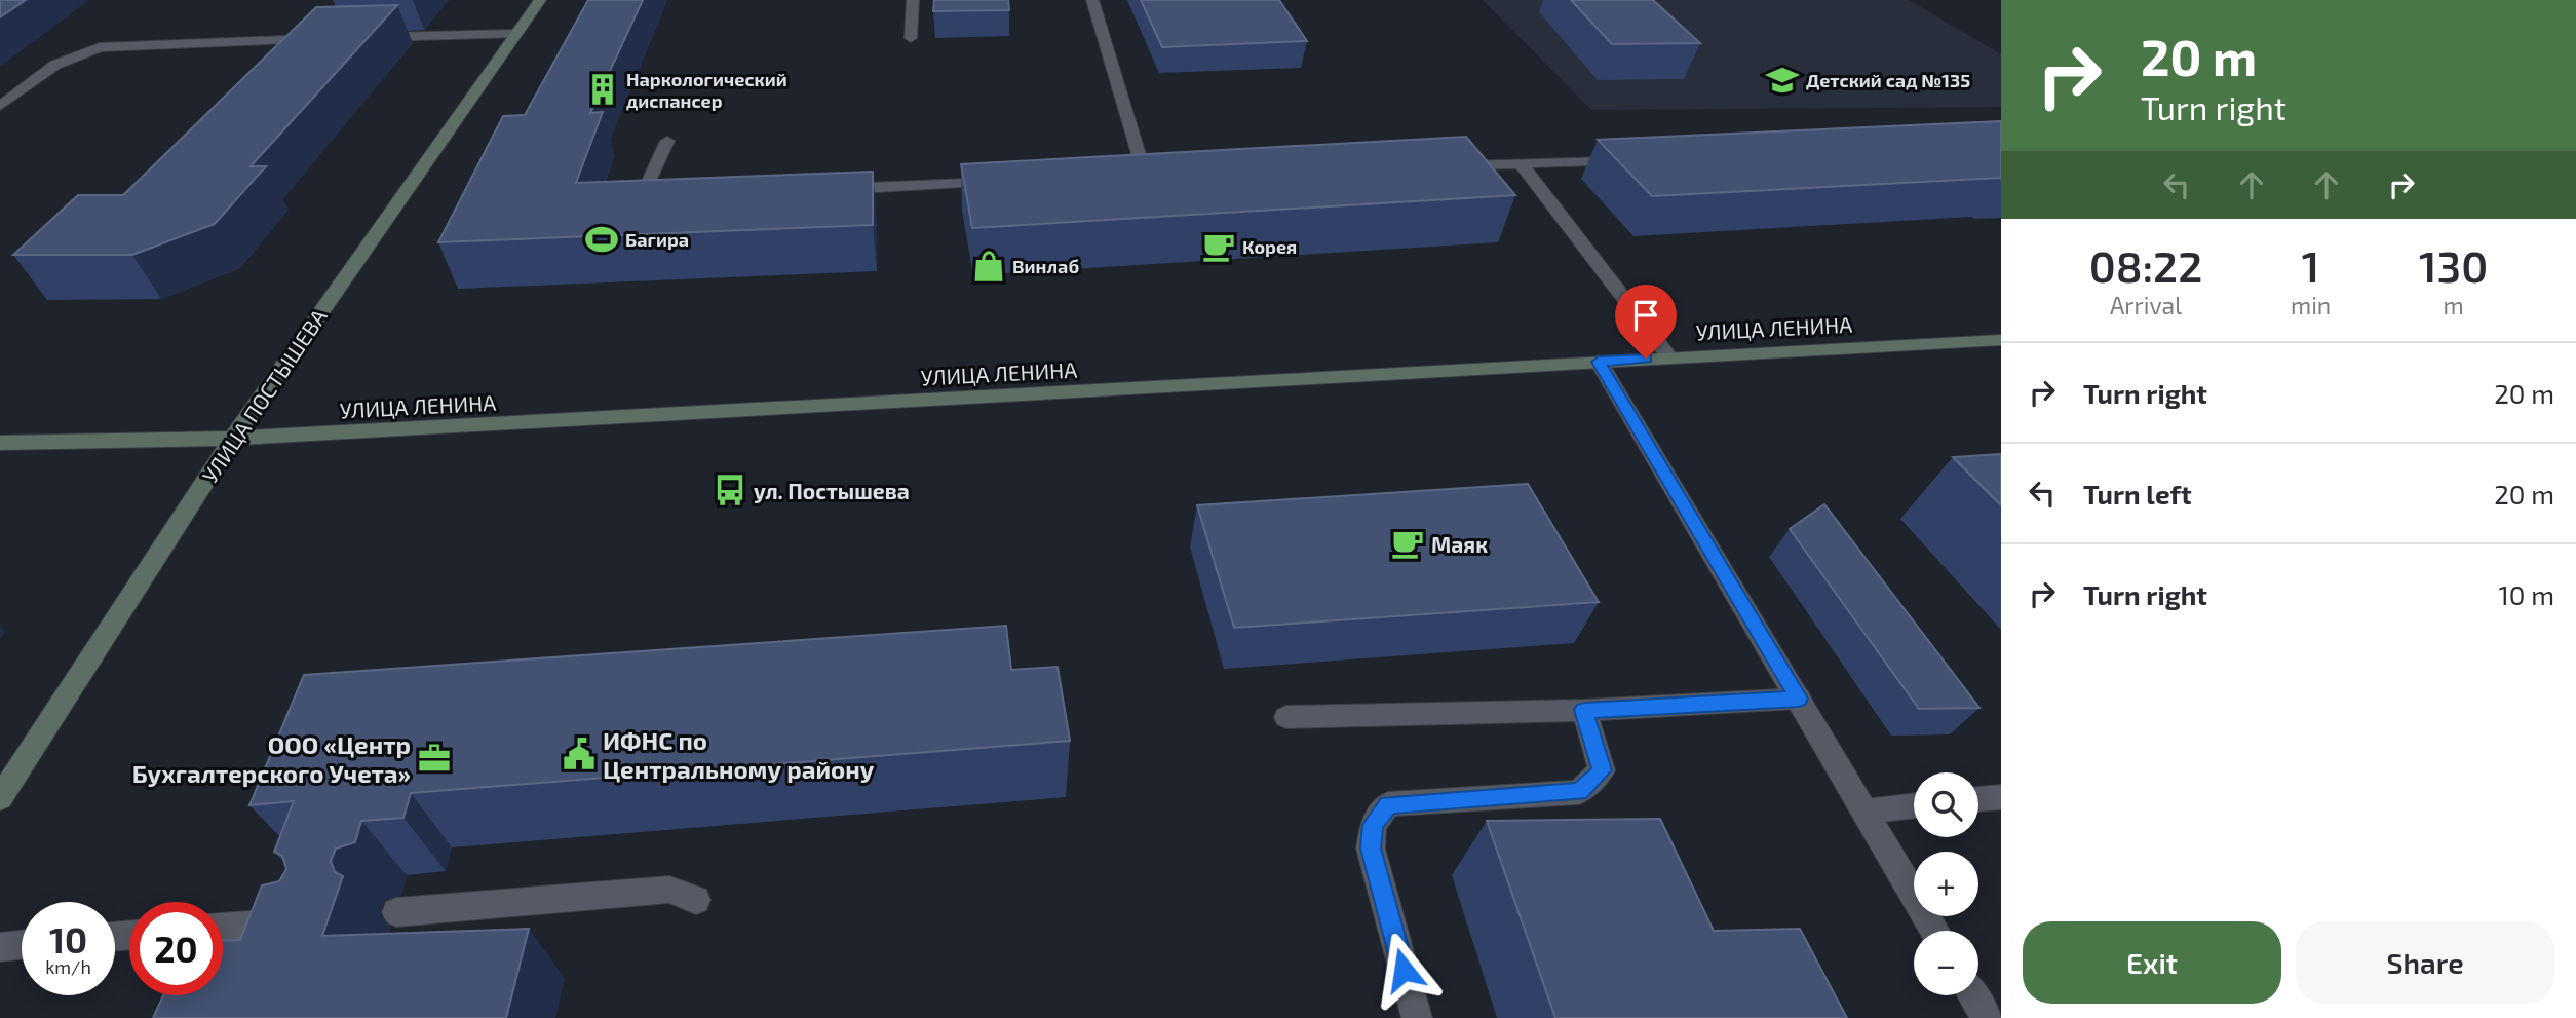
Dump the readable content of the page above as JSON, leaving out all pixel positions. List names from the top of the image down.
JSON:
{
  "streets": {
    "main road": ["УЛИЦА ЛЕНИНА", "УЛИЦА ПОСТЫШЕВА"]
  },
  "crossings": [
    ["УЛИЦА ЛЕНИНА", "УЛИЦА ПОСТЫШЕВА"]
  ],
  "places": {
    "school or university": ["Детский сад №135"],
    "building": ["Наркологический диспансер"],
    "sports": ["Багира"],
    "cafe": ["Корея", "Маяк"],
    "shop": ["Винлаб"],
    "bus stop": ["ул. Постышева"],
    "public building": ["ИФНС по Центральному району"],
    "office": ["ООО «Центр Бухгалтерского Учета»"]
  },
  "page": {
    "turn": ["20 m", "Turn right"],
    "eta": [
      "08:22",
      "Arrival",
      "1",
      "min",
      "130",
      "m"
    ],
    "list": [
      {
        "name": "Turn right",
        "value": "20 m"
      },
      {
        "name": "Turn left",
        "value": "20 m"
      },
      {
        "name": "Turn right",
        "value": "10 m"
      }
    ],
    "map_buttons": ["+", "−"],
    "speed": "10 km/h",
    "limit": "20",
    "buttons": ["Exit", "Share"]
  }
}
